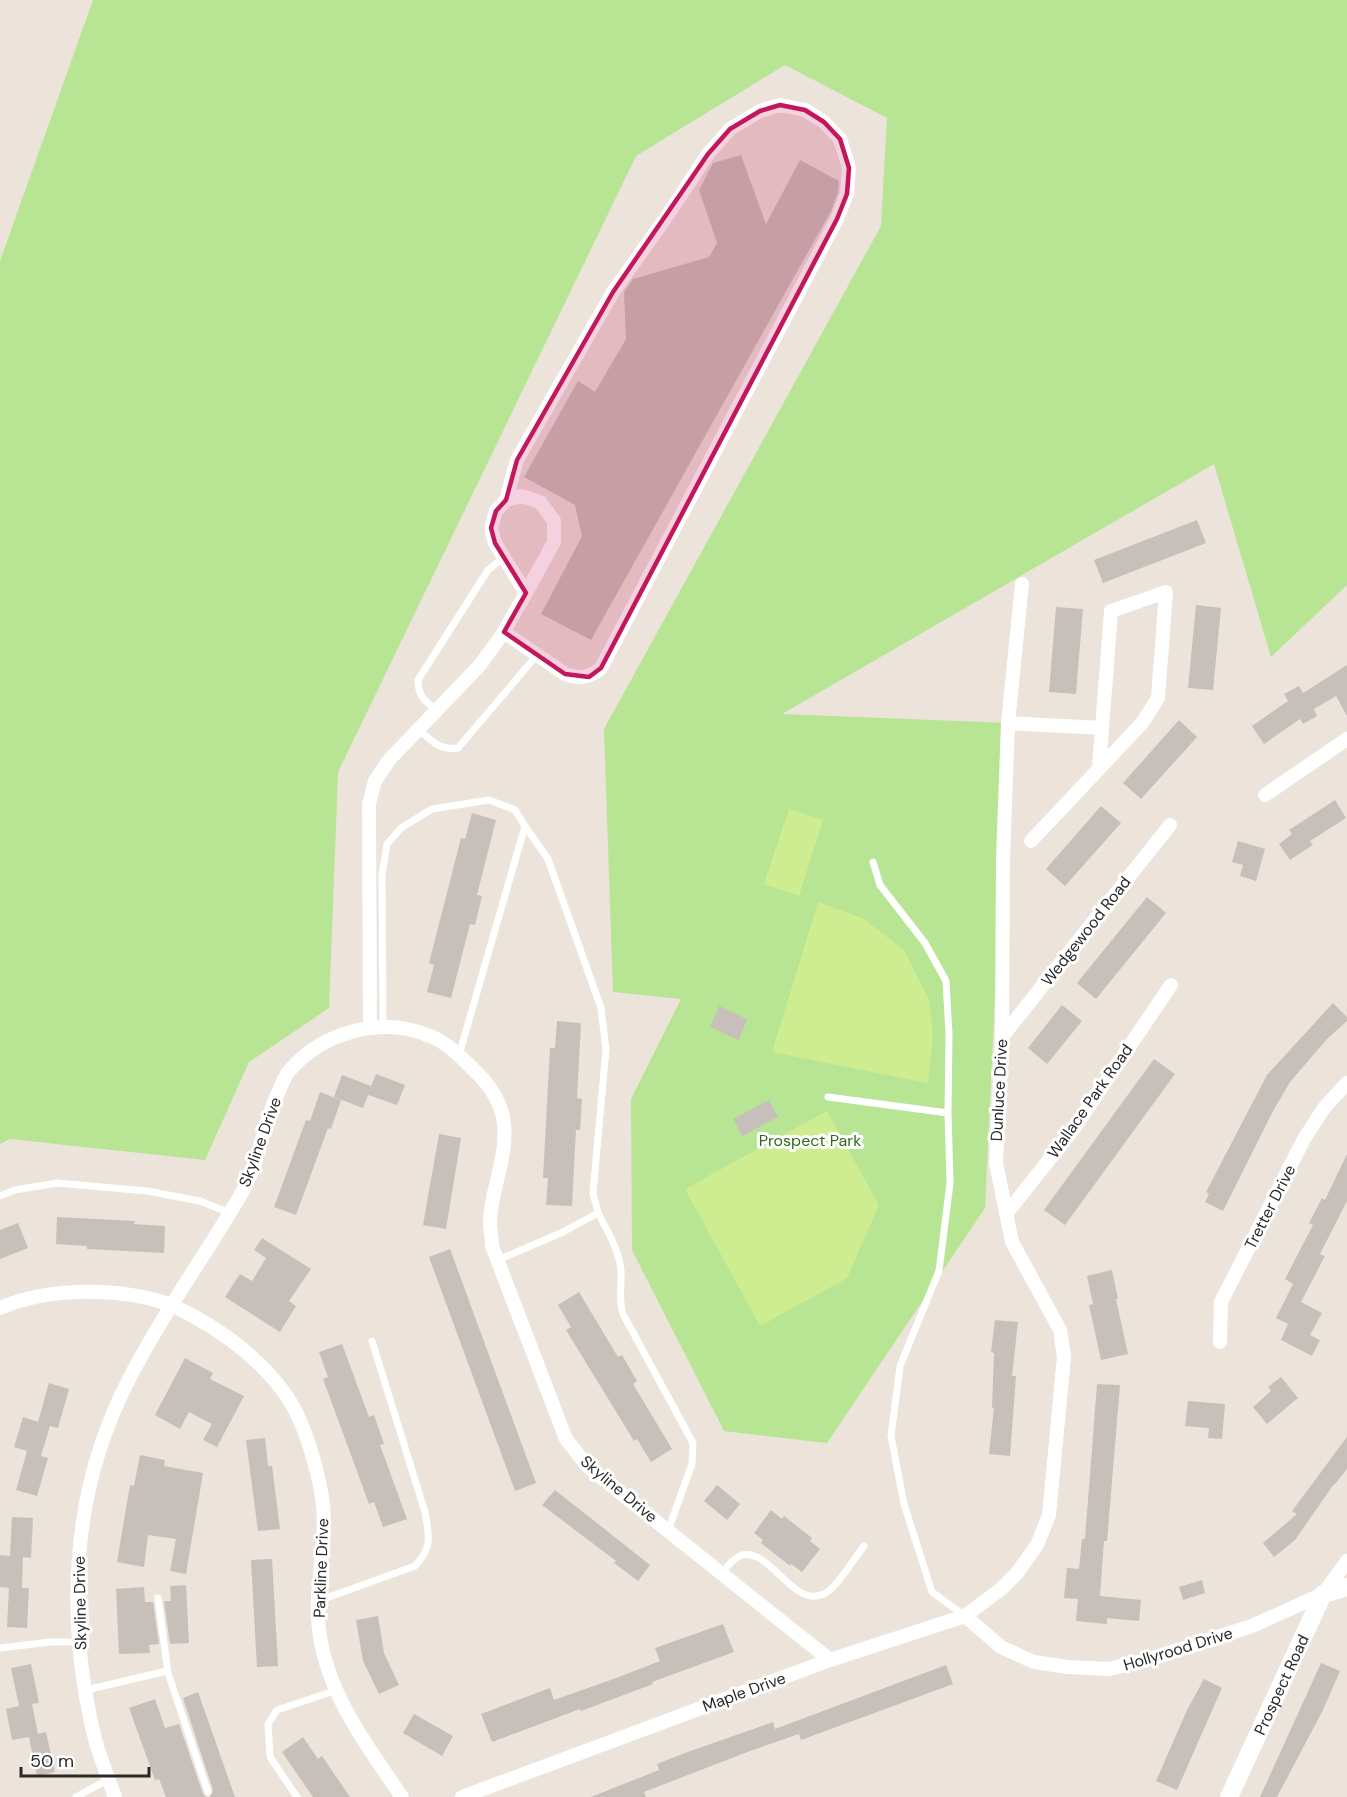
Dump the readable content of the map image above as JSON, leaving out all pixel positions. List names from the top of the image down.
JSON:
{
  "streets": {
    "street": [
      "Wedgewood Road",
      "Dunluce Drive",
      "Wallace Park Road",
      "Skyline Drive",
      "Tretter Drive",
      "Parkline Drive",
      "Hollyrood Drive",
      "Prospect Road",
      "Maple Drive"
    ]
  },
  "crossings": [
    ["Wedgewood Road", "Dunluce Drive"],
    ["Dunluce Drive", "Wallace Park Road"],
    ["Dunluce Drive", "Maple Drive"],
    ["Skyline Drive", "Parkline Drive"],
    ["Skyline Drive", "Maple Drive"],
    ["Hollyrood Drive", "Prospect Road"],
    ["Hollyrood Drive", "Maple Drive"]
  ],
  "parks": ["Prospect Park"],
  "scale_bar": "50 m"
}
